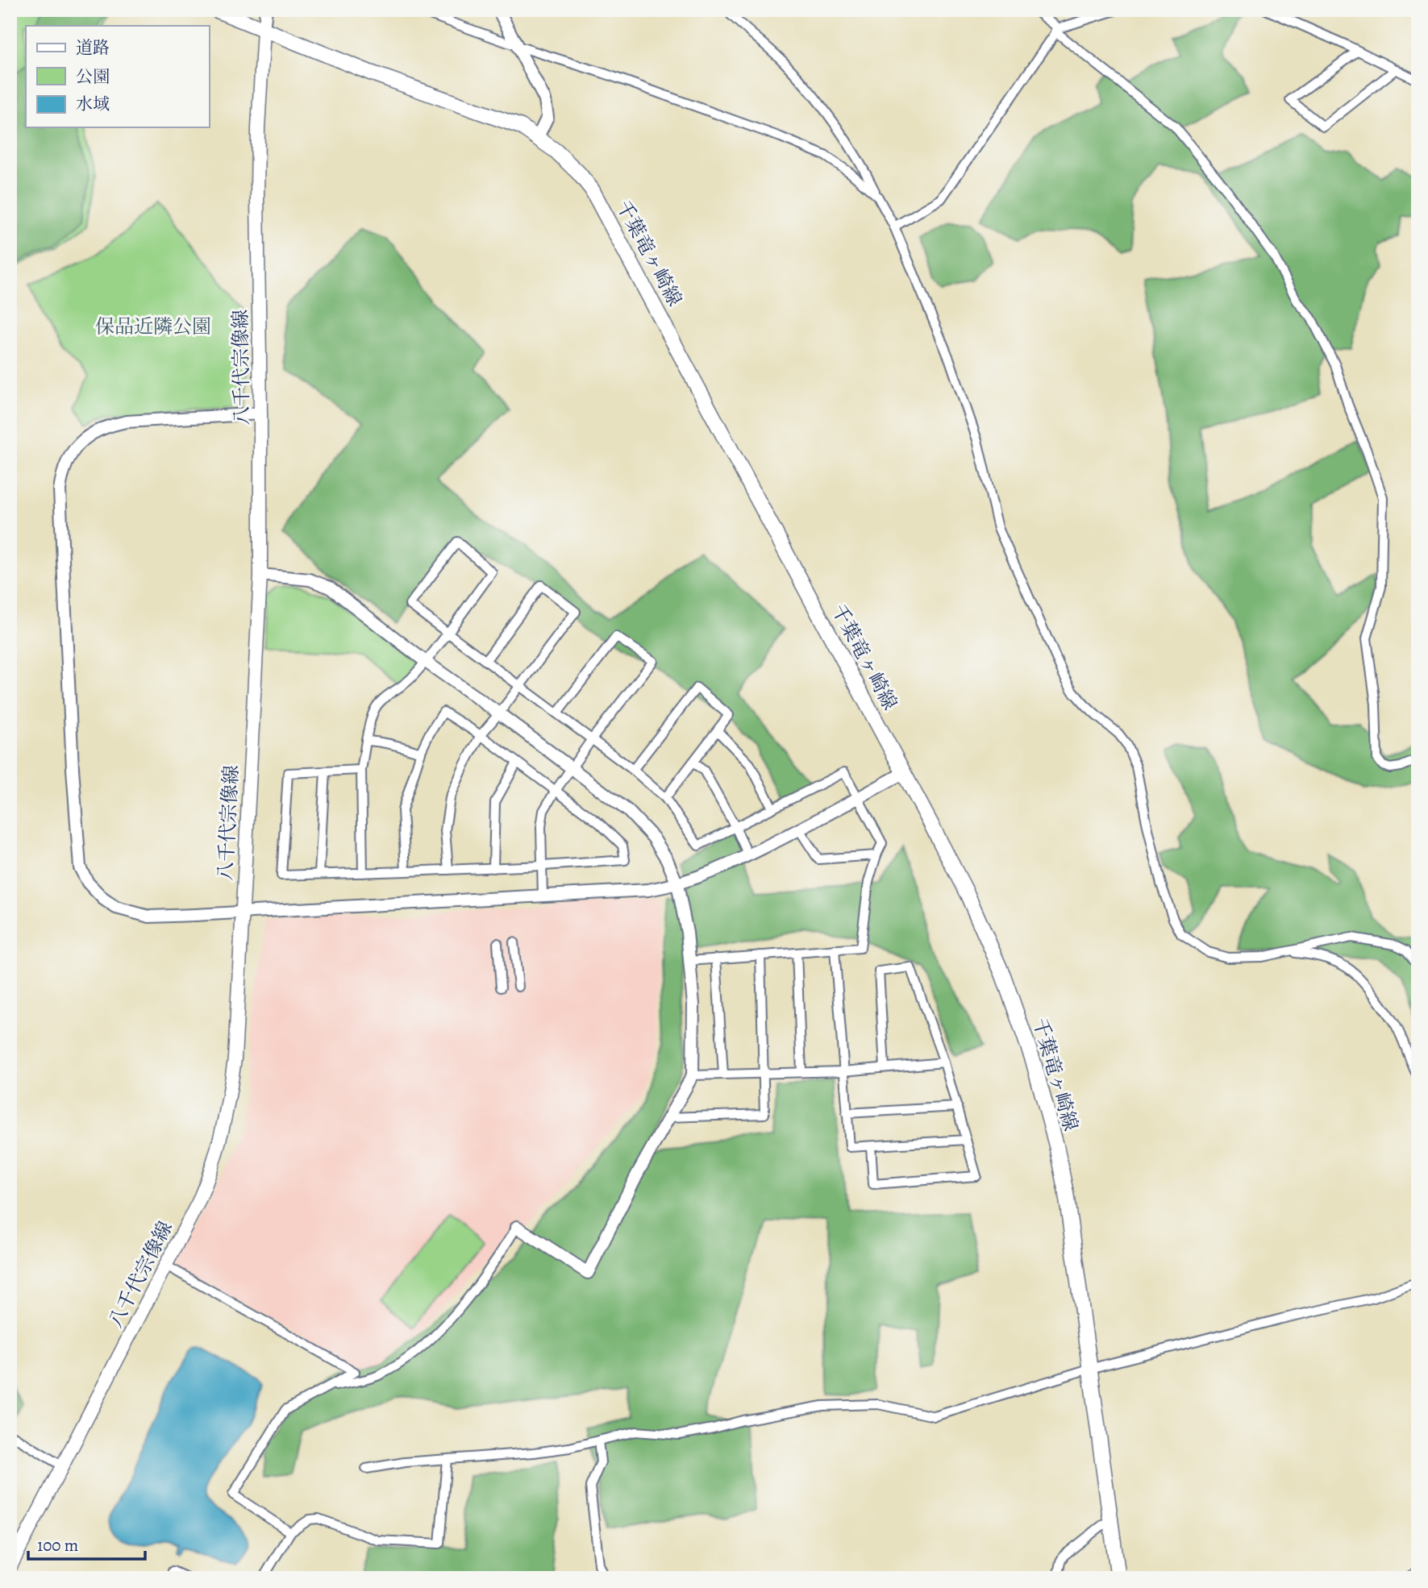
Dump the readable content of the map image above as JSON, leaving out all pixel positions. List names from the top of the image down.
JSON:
{
  "streets": {
    "main road": ["千葉竜ヶ崎線", "八千代宗像線"]
  },
  "crossings": [
    ["千葉竜ヶ崎線", "八千代宗像線"]
  ],
  "parks": ["保品近隣公園"],
  "legend": ["道路", "公園", "水域"],
  "scale_bar": "100 m"
}
